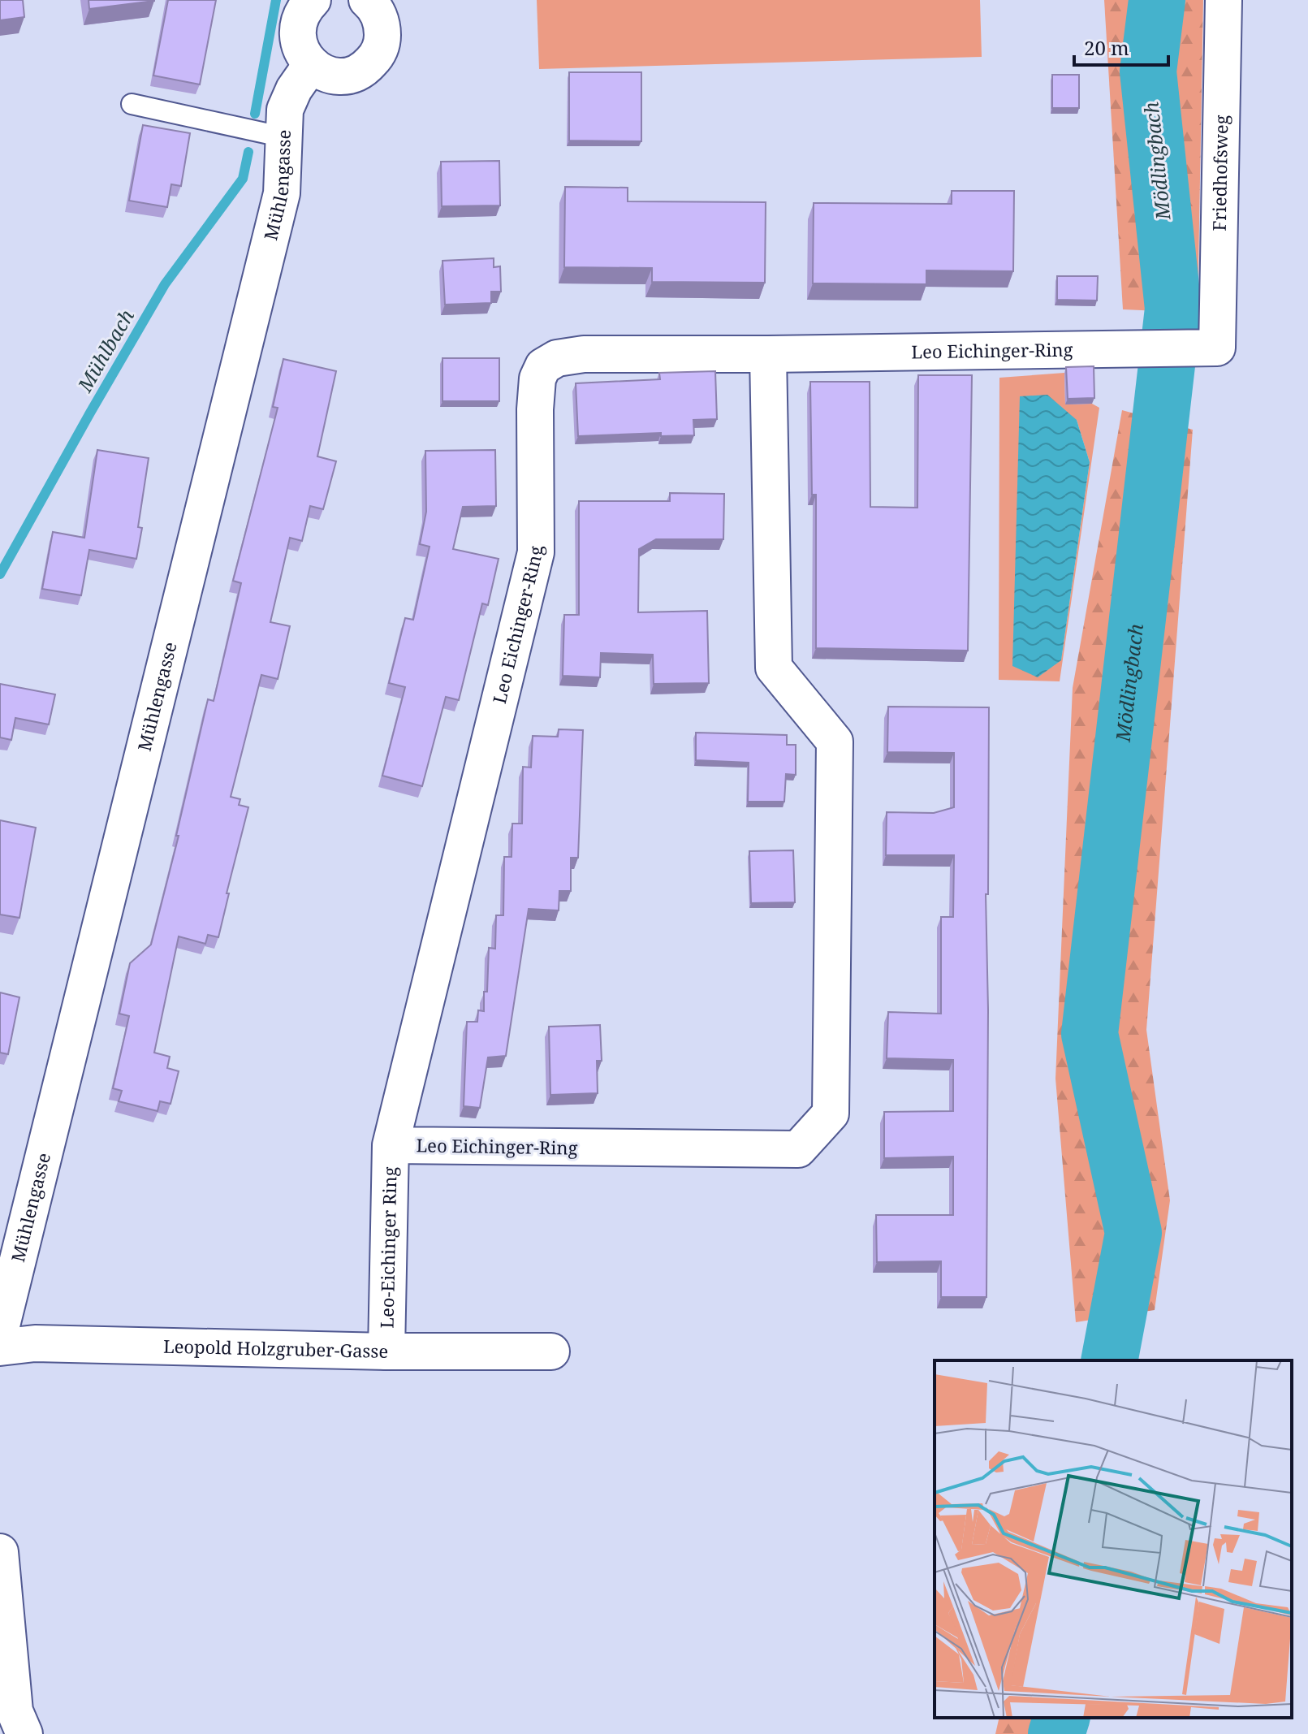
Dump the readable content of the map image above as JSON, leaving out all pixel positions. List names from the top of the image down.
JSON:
{
  "streets": {
    "street": [
      "Friedhofsweg",
      "Mühlengasse",
      "Leo Eichinger-Ring",
      "Leo-Eichinger Ring",
      "Leopold Holzgruber-Gasse"
    ]
  },
  "crossings": [
    ["Friedhofsweg", "Leo Eichinger-Ring"],
    ["Leo Eichinger-Ring", "Leo-Eichinger Ring"],
    ["Leo-Eichinger Ring", "Leopold Holzgruber-Gasse"]
  ],
  "water": ["Mödlingbach", "Mühlbach"],
  "scale_bar": "20 m"
}
